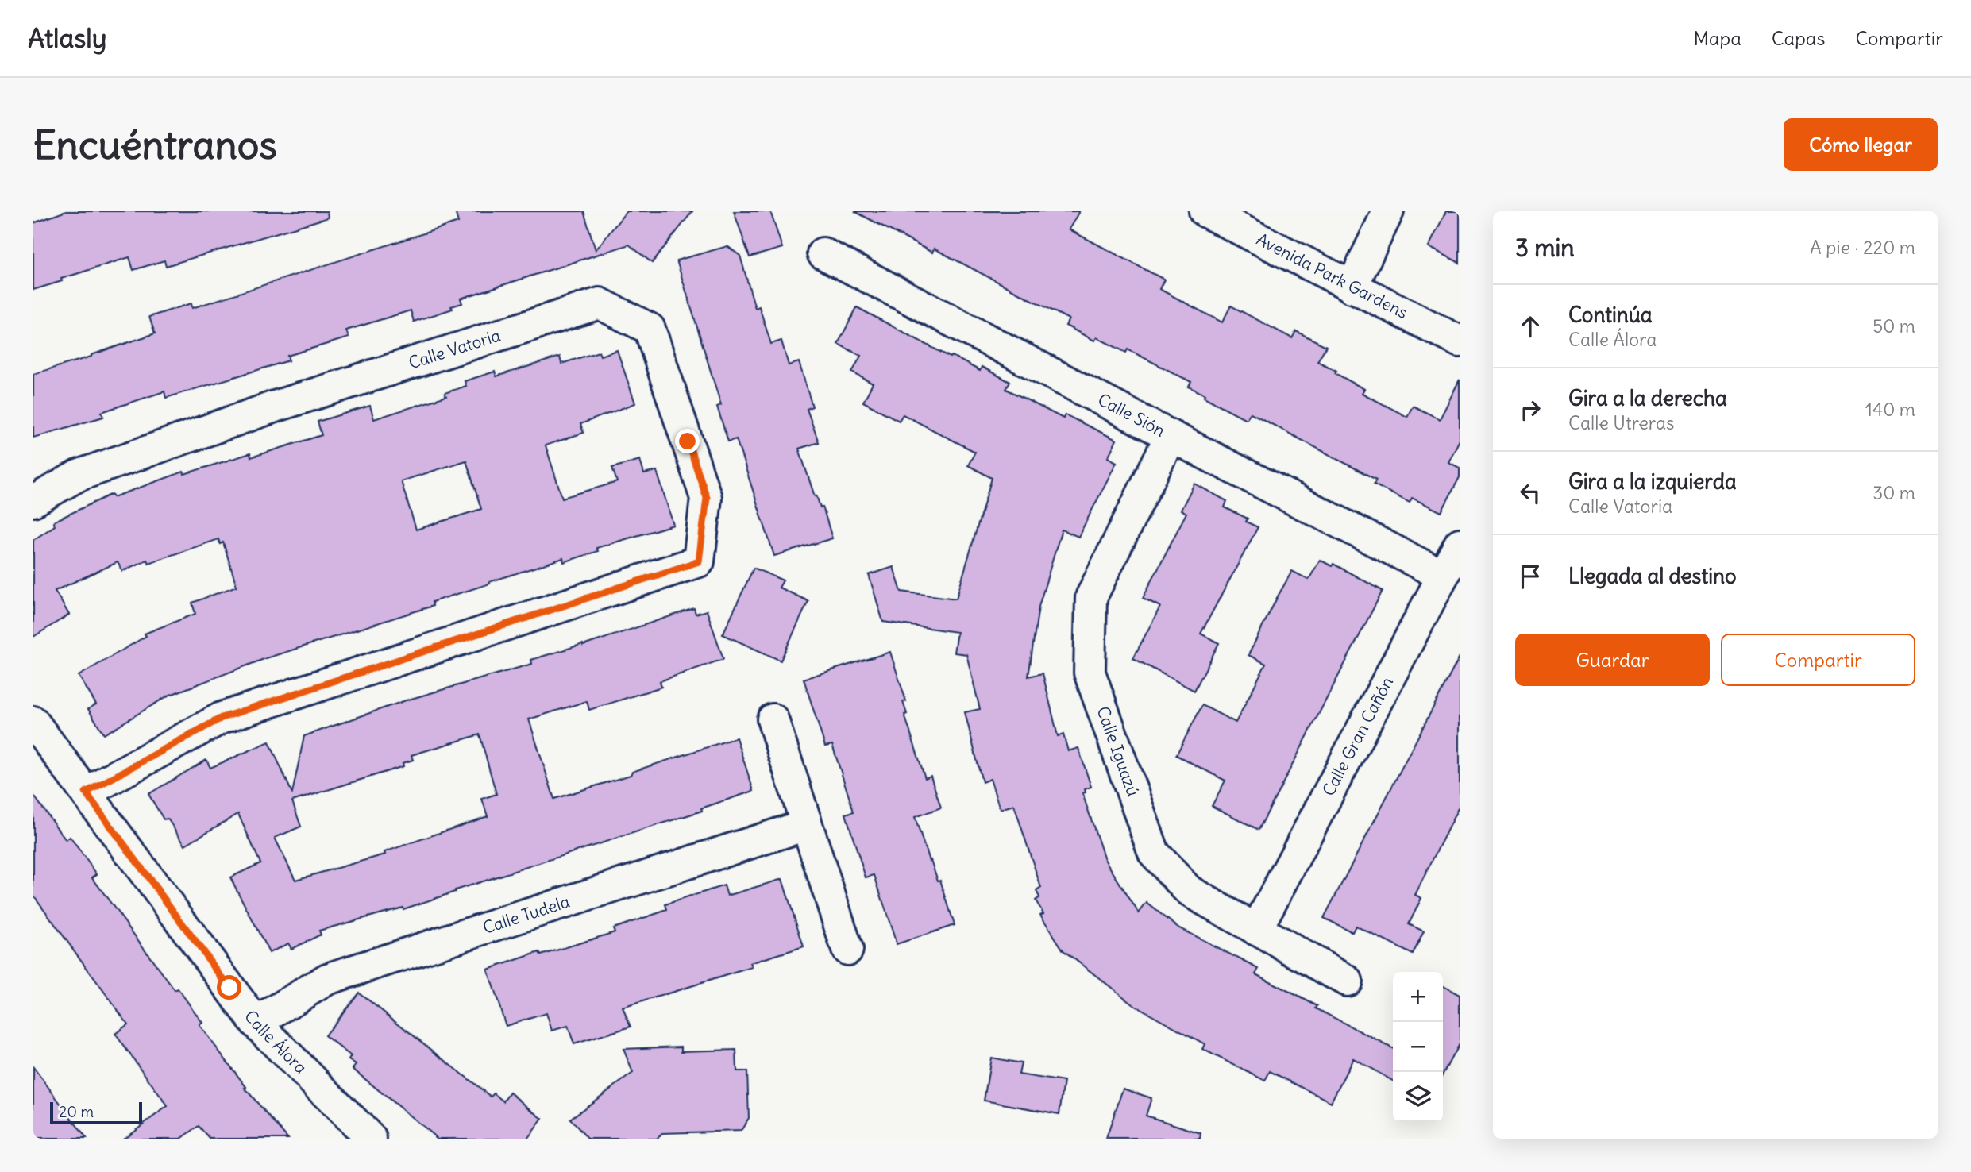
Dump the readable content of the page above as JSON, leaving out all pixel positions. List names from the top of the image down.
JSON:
{
  "streets": {
    "street": [
      "Avenida Park Gardens",
      "Calle Vatoria",
      "Calle Sión",
      "Calle Gran Cañón",
      "Calle Iguazú",
      "Calle Tudela",
      "Calle Álora"
    ]
  },
  "crossings": [
    ["Calle Vatoria", "Calle Álora"],
    ["Calle Sión", "Calle Gran Cañón"],
    ["Calle Sión", "Calle Iguazú"],
    ["Calle Gran Cañón", "Calle Iguazú"],
    ["Calle Tudela", "Calle Álora"]
  ],
  "scale_bar": "20 m",
  "page": {
    "header": "Atlasly",
    "nav": ["Mapa", "Capas", "Compartir"],
    "buttons": [
      "Cómo llegar",
      ["Guardar", "Compartir"]
    ],
    "title": "Encuéntranos",
    "heading": ["3 min", "A pie · 220 m"],
    "list": [
      ["Continúa", "Calle Álora", "50 m"],
      ["Gira a la derecha", "Calle Utreras", "140 m"],
      ["Gira a la izquierda", "Calle Vatoria", "30 m"],
      "Llegada al destino"
    ],
    "map_buttons": ["+", "−"],
    "scale": "20 m"
  }
}
